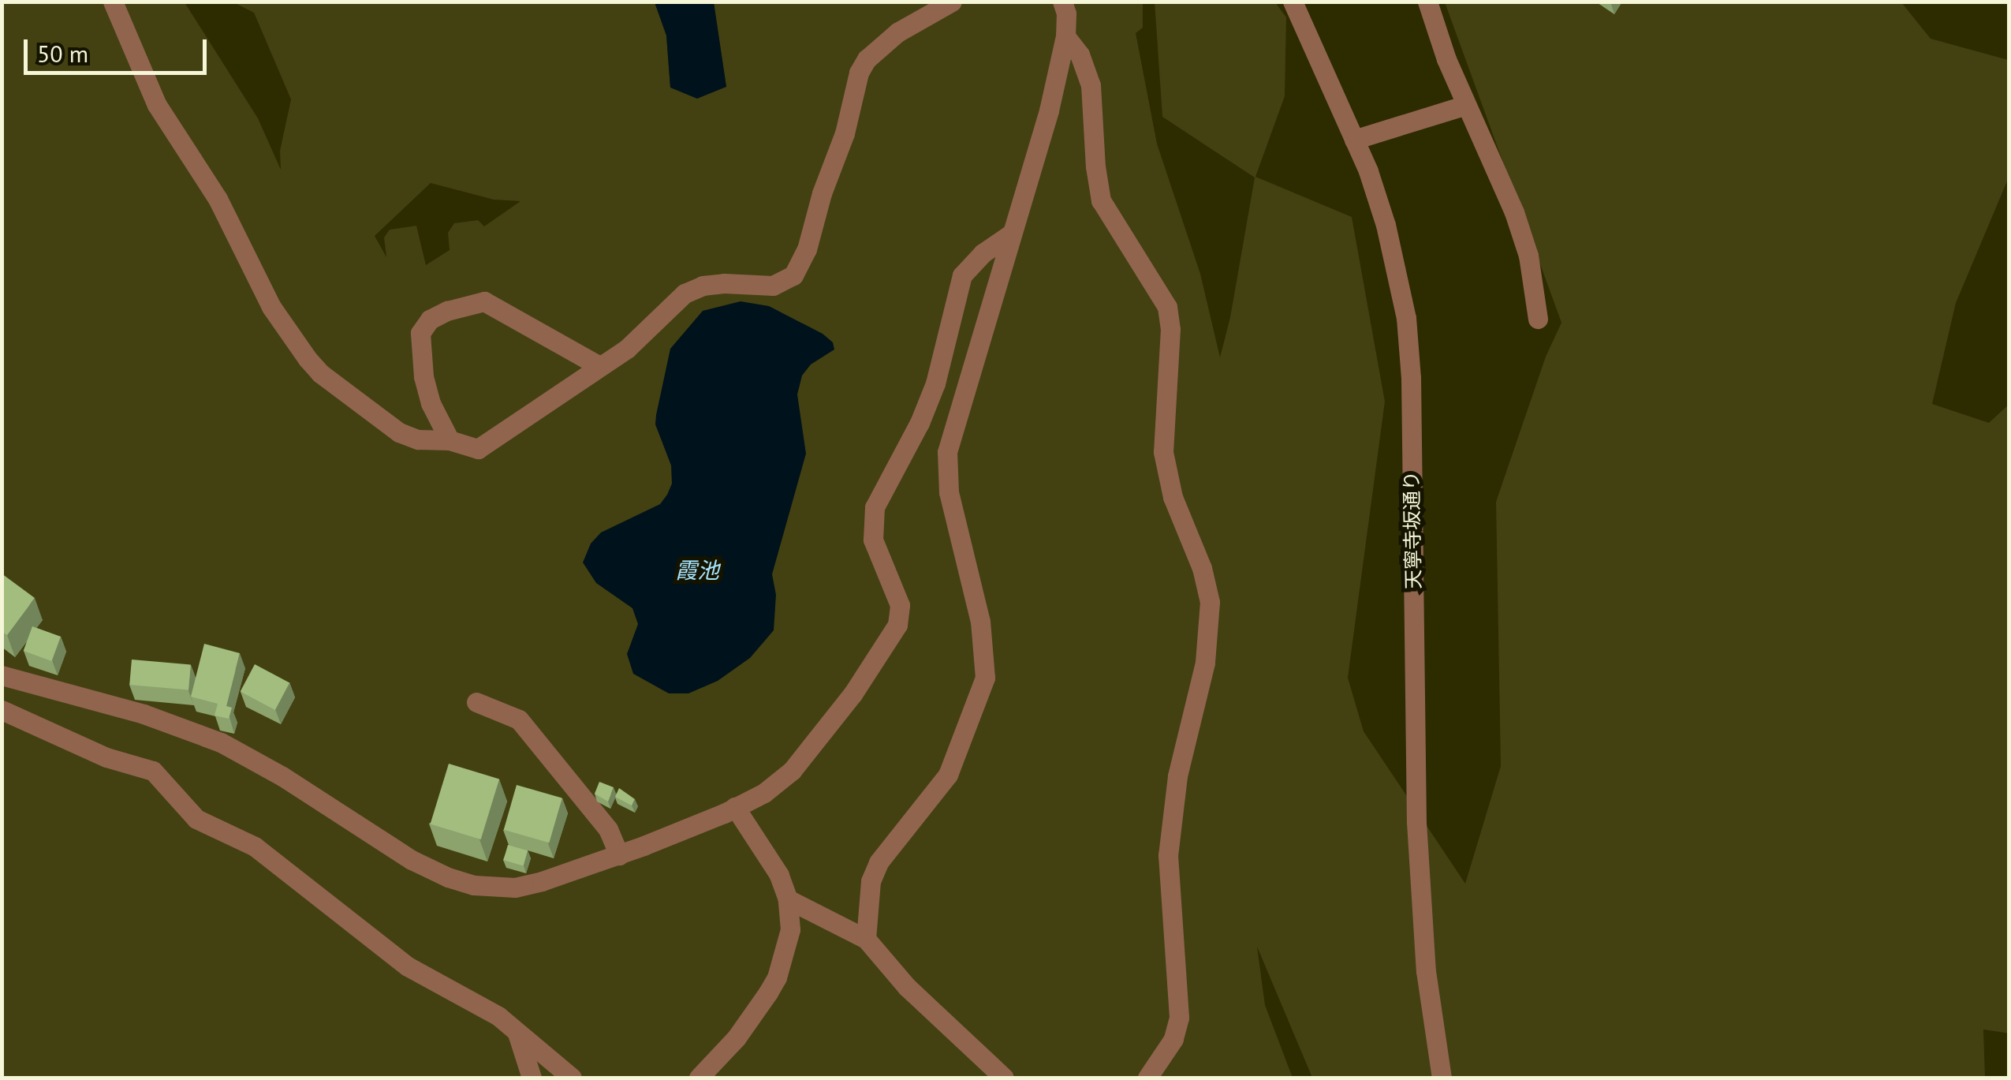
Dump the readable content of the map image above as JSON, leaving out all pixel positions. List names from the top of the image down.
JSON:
{
  "streets": {
    "street": ["天寧寺坂通り"]
  },
  "water": ["霞池"],
  "scale_bar": "50 m"
}
